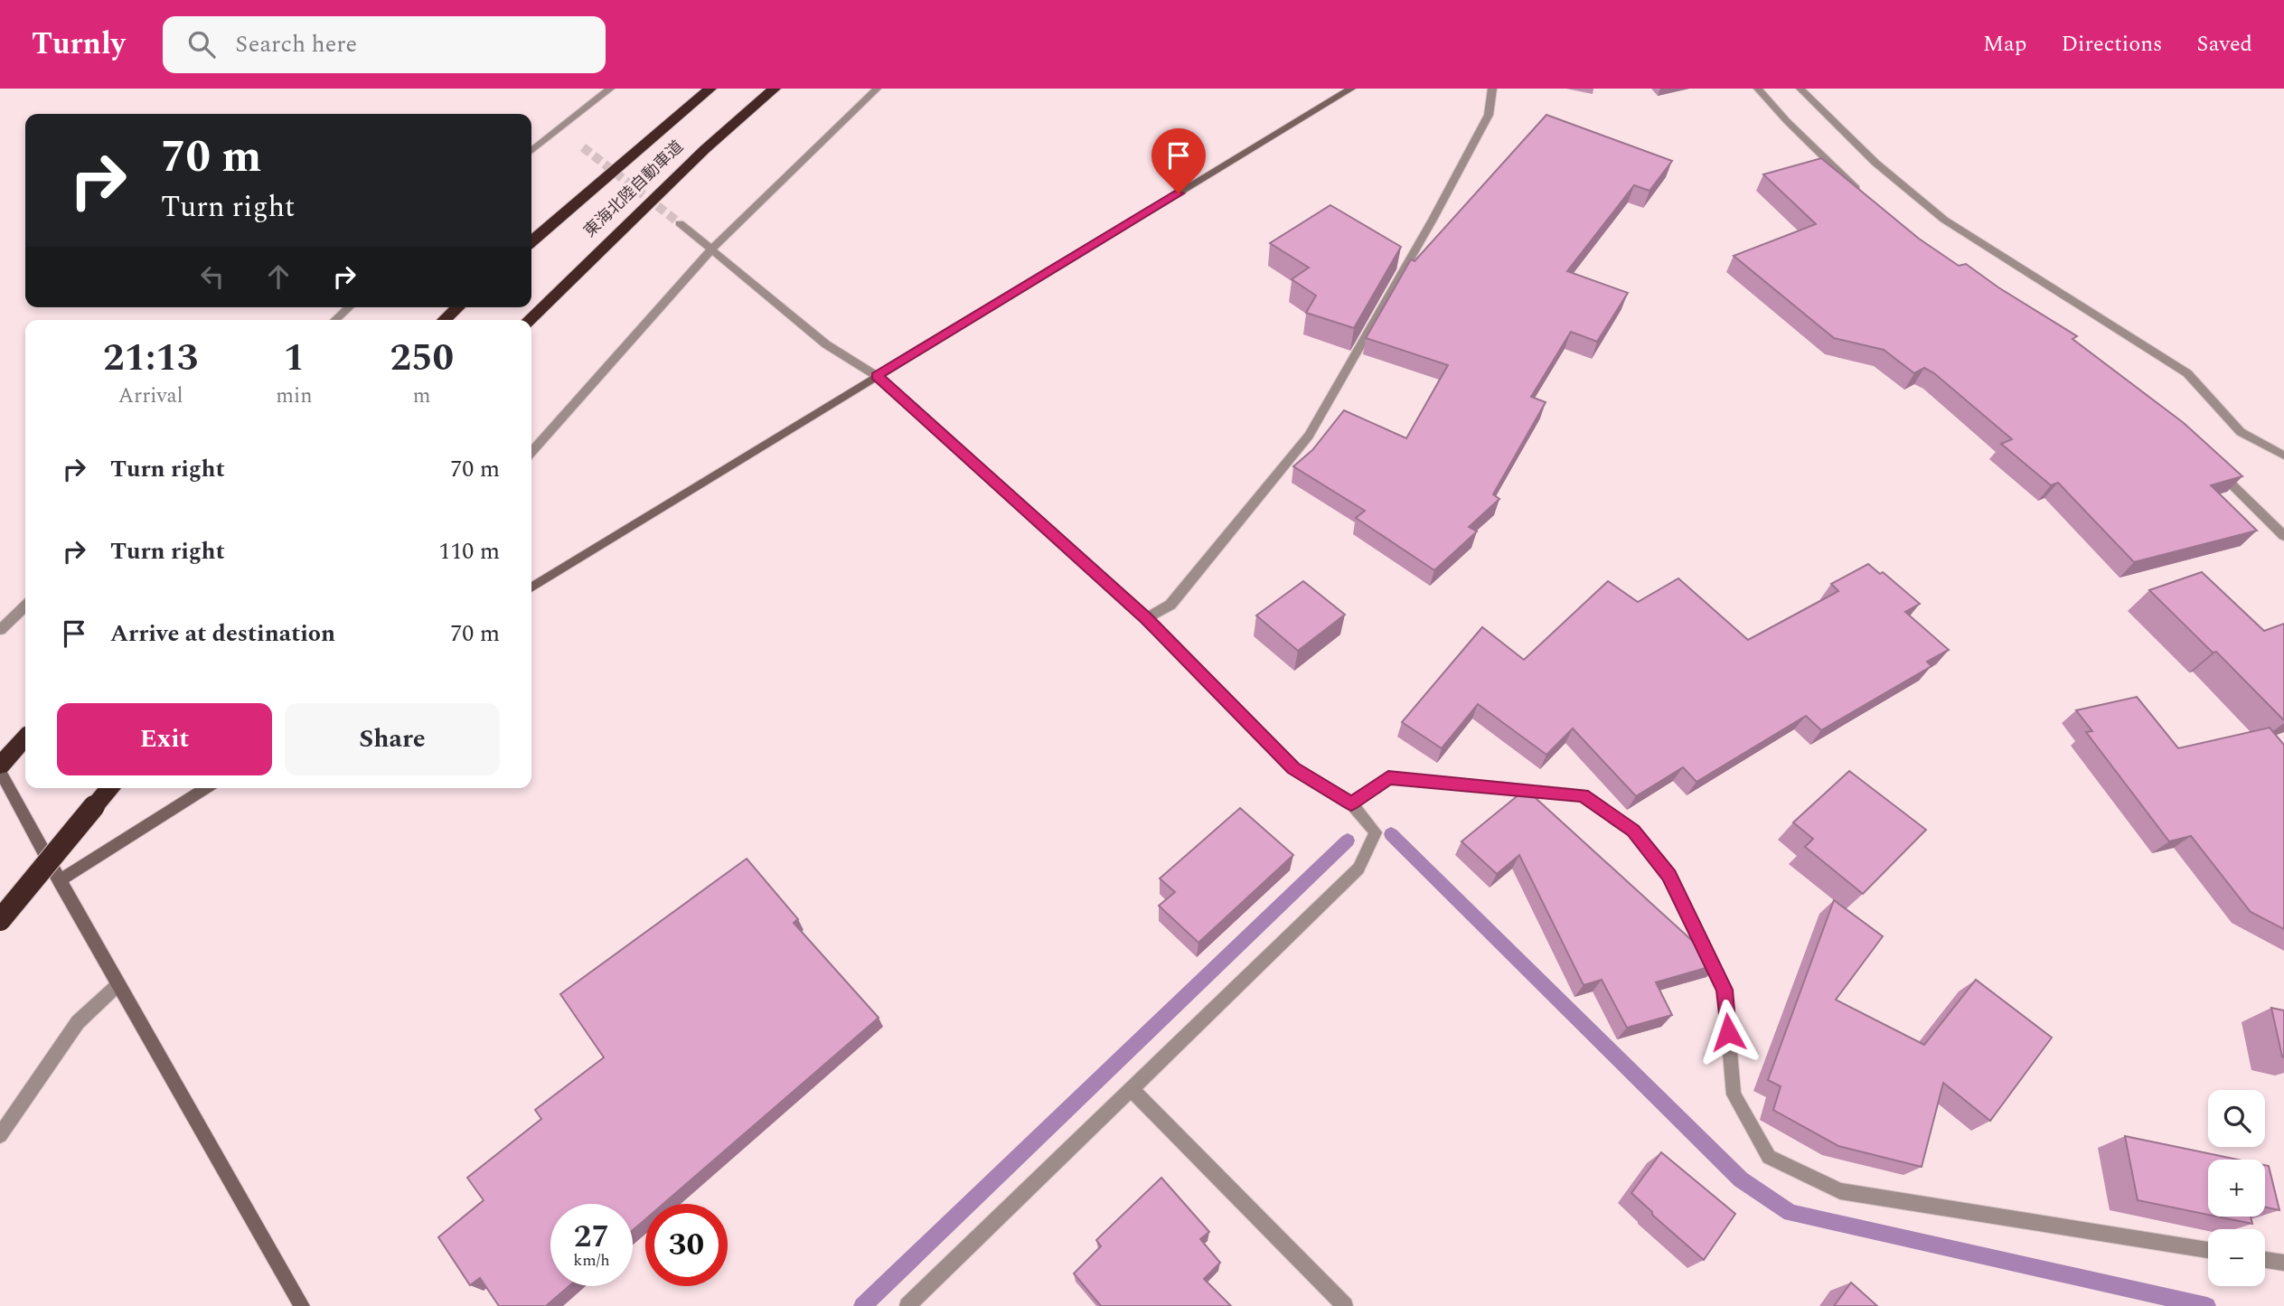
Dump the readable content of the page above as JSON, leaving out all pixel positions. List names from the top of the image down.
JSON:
{
  "streets": {
    "highway": ["東海北陸自動車道"]
  },
  "page": {
    "header": "Turnly",
    "search": "Search here",
    "nav": ["Map", "Directions", "Saved"],
    "turn": ["70 m", "Turn right"],
    "eta": [
      "21:13",
      "Arrival",
      "1",
      "min",
      "250",
      "m"
    ],
    "list": [
      {
        "name": "Turn right",
        "value": "70 m"
      },
      {
        "name": "Turn right",
        "value": "110 m"
      },
      {
        "name": "Arrive at destination",
        "value": "70 m"
      }
    ],
    "buttons": ["Exit", "Share"],
    "map_buttons": ["+", "−"],
    "speed": "27 km/h",
    "limit": "30"
  }
}
